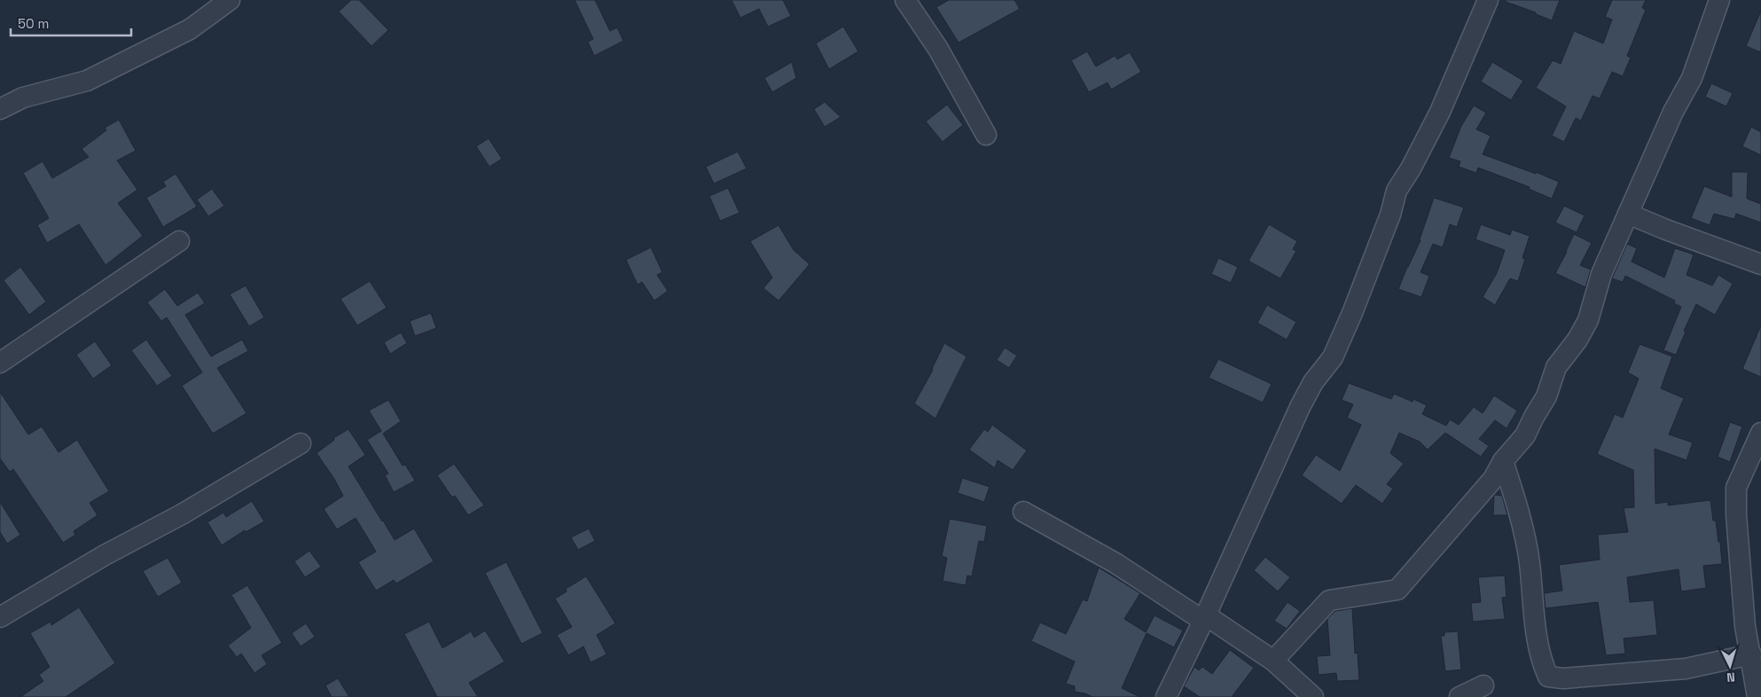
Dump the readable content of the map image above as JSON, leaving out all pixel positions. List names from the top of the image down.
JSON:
{
  "scale_bar": "50 m",
  "north": "bottom"
}
